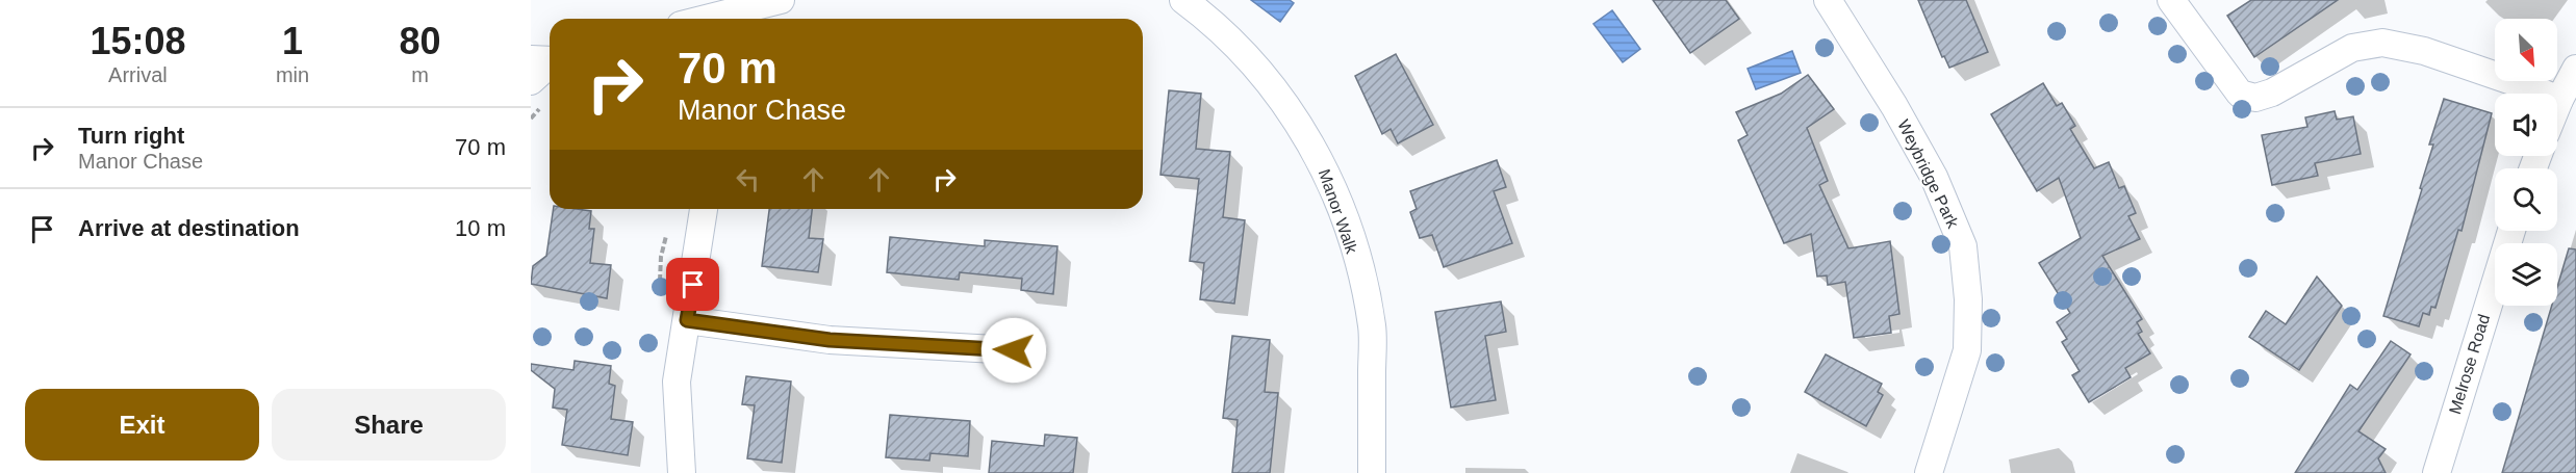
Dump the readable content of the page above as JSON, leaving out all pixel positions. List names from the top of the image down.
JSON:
{
  "streets": {
    "street": ["Weybridge Park", "Manor Walk", "Melrose Road"]
  },
  "north": "bottom right",
  "page": {
    "eta": [
      "15:08",
      "Arrival",
      "1",
      "min",
      "80",
      "m"
    ],
    "turn": ["70 m", "Manor Chase"],
    "list": [
      {
        "name": "Turn right",
        "note": "Manor Chase",
        "value": "70 m"
      },
      {
        "name": "Arrive at destination",
        "value": "10 m"
      }
    ],
    "buttons": ["Exit", "Share"]
  }
}
